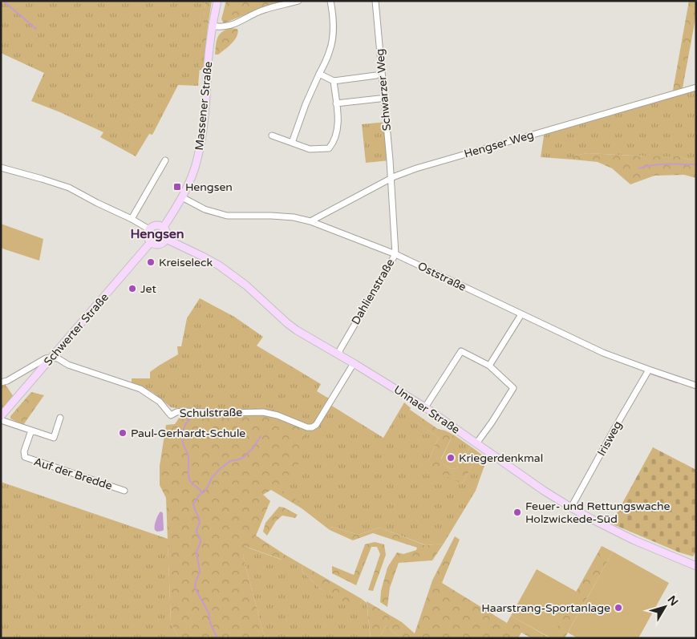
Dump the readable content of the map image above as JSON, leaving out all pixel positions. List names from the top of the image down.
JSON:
{
  "streets": {
    "main road": ["Massener Straße", "Schwerter Straße", "Unnaer Straße"],
    "street": [
      "Schwarzer Weg",
      "Hengser Weg",
      "Oststraße",
      "Dahlienstraße",
      "Schulstraße",
      "Irisweg",
      "Auf der Bredde"
    ]
  },
  "crossings": [
    ["Schwarzer Weg", "Hengser Weg"],
    ["Schwarzer Weg", "Dahlienstraße"],
    ["Massener Straße", "Oststraße"],
    ["Massener Straße", "Schwerter Straße"],
    ["Massener Straße", "Unnaer Straße"],
    ["Hengser Weg", "Oststraße"],
    ["Hengser Weg", "Dahlienstraße"],
    ["Oststraße", "Dahlienstraße"],
    ["Oststraße", "Irisweg"],
    ["Dahlienstraße", "Unnaer Straße"],
    ["Schwerter Straße", "Unnaer Straße"],
    ["Schwerter Straße", "Schulstraße"],
    ["Unnaer Straße", "Irisweg"]
  ],
  "districts": ["Hengsen"],
  "places": {
    "transit": ["Hengsen"],
    "other": [
      "Kreiseleck",
      "Jet",
      "Paul-Gerhardt-Schule",
      "Kriegerdenkmal",
      "Feuer- und Rettungswache Holzwickede-Süd",
      "Haarstrang-Sportanlage"
    ]
  },
  "north": "top right"
}
